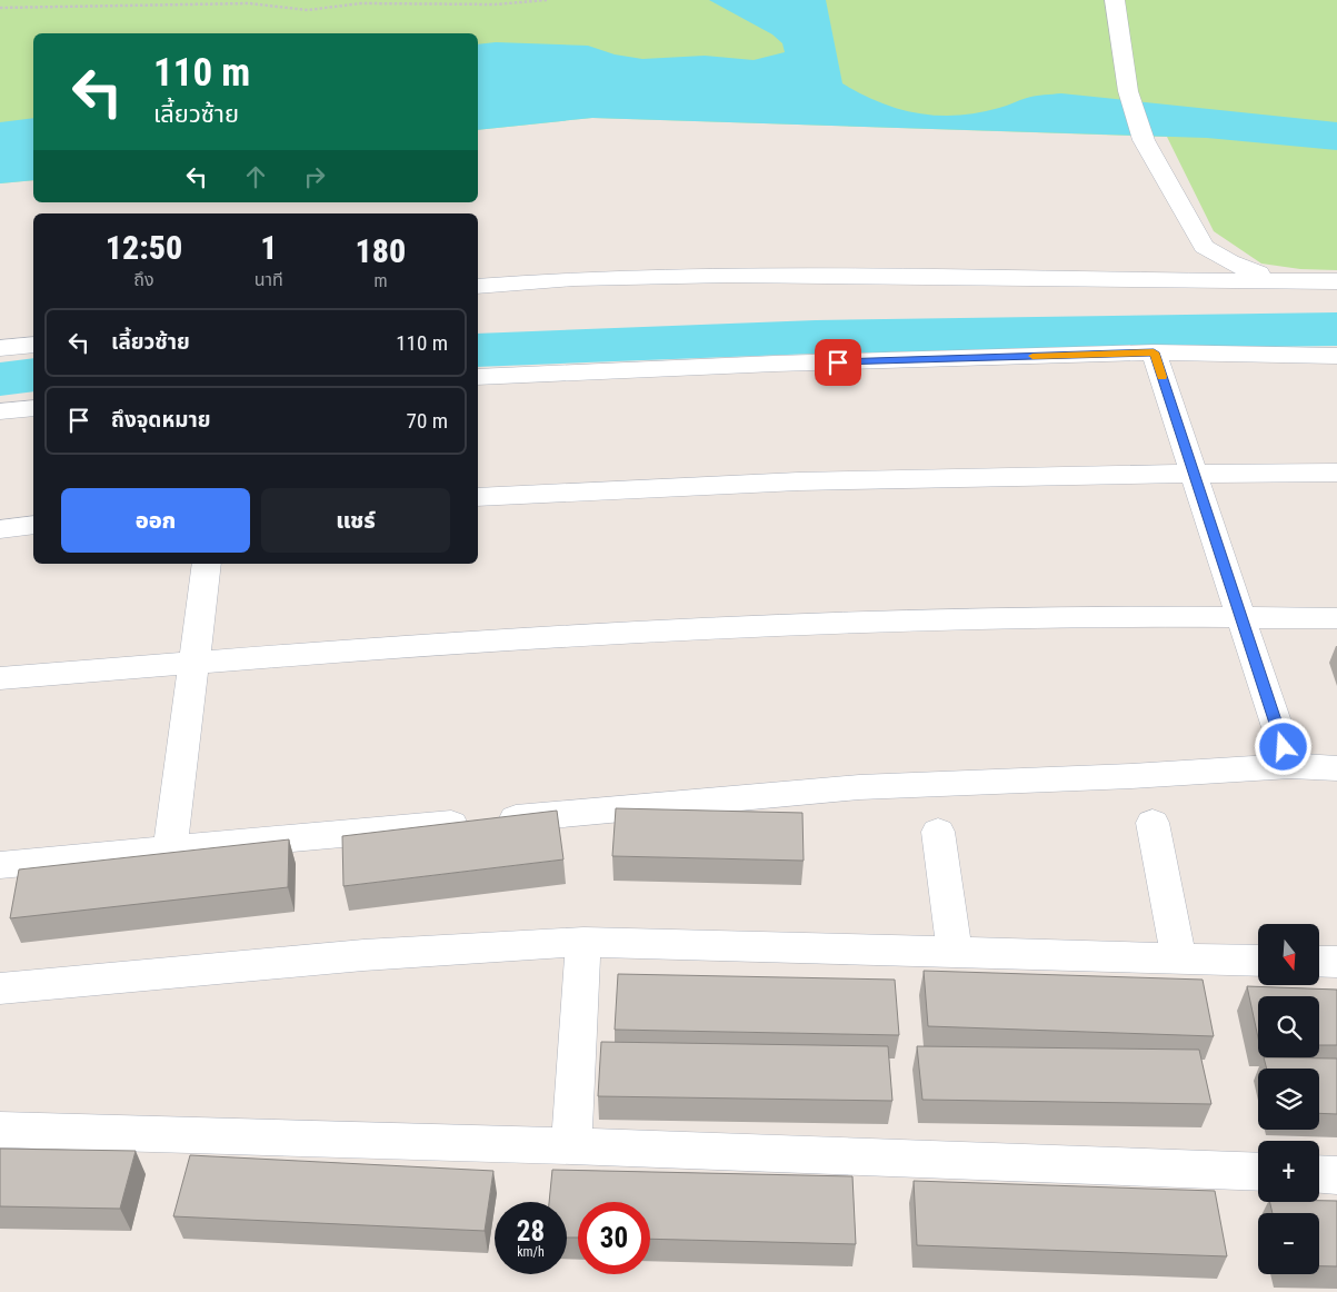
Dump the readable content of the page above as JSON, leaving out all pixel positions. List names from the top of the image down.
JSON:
{
  "north": "bottom",
  "page": {
    "turn": ["110 m", "เลี้ยวซ้าย"],
    "eta": [
      "12:50",
      "ถึง",
      "1",
      "นาที",
      "180",
      "m"
    ],
    "list": [
      {
        "name": "เลี้ยวซ้าย",
        "value": "110 m"
      },
      {
        "name": "ถึงจุดหมาย",
        "value": "70 m"
      }
    ],
    "buttons": ["ออก", "แชร์"],
    "map_buttons": ["+", "−"],
    "speed": "28 km/h",
    "limit": "30"
  }
}
